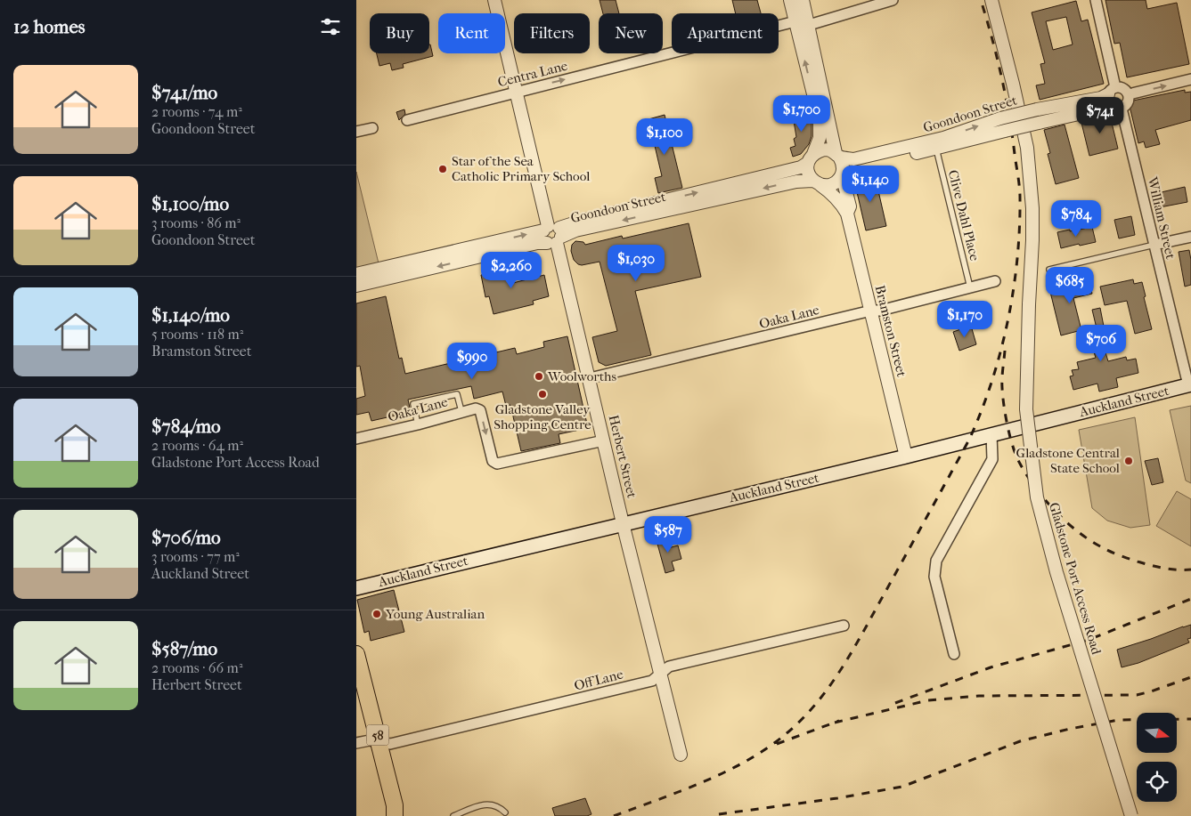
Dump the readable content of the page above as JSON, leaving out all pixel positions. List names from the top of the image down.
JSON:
{
  "streets": {
    "main road": ["Auckland Street", "58"],
    "street": [
      "Centra Lane",
      "Goondoon Street",
      "William Street",
      "Oaka Lane",
      "Bramston Street",
      "Herbert Street",
      "Gladstone Port Access Road",
      "Off Lane"
    ],
    "lane": ["Clive Dahl Place"]
  },
  "crossings": [
    ["Centra Lane", "Herbert Street"],
    ["Goondoon Street", "Clive Dahl Place"],
    ["Goondoon Street", "William Street"],
    ["Goondoon Street", "Bramston Street"],
    ["Goondoon Street", "Herbert Street"],
    ["Clive Dahl Place", "Oaka Lane"],
    ["William Street", "Auckland Street"],
    ["Oaka Lane", "Bramston Street"],
    ["Oaka Lane", "Herbert Street"],
    ["Bramston Street", "Auckland Street"],
    ["Auckland Street", "Herbert Street"],
    ["Herbert Street", "Off Lane"],
    ["Off Lane", "58"]
  ],
  "one_way": ["Centra Lane"],
  "places": [
    "Star of the Sea Catholic Primary School",
    "Woolworths",
    "Gladstone Valley Shopping Centre",
    "Gladstone Central State School",
    "Young Australian"
  ],
  "north": "right",
  "page": {
    "heading": "12 homes",
    "chip": [
      "Buy",
      "Rent",
      "Filters",
      "New",
      "Apartment"
    ],
    "list": [
      {
        "name": "$741/mo",
        "note": "2 rooms · 74 m² · Goondoon Street"
      },
      {
        "name": "$1,100/mo",
        "note": "3 rooms · 86 m² · Goondoon Street"
      },
      {
        "name": "$1,140/mo",
        "note": "5 rooms · 118 m² · Bramston Street"
      },
      {
        "name": "$784/mo",
        "note": "2 rooms · 64 m² · Gladstone Port Access Road"
      },
      {
        "name": "$706/mo",
        "note": "3 rooms · 77 m² · Auckland Street"
      },
      {
        "name": "$587/mo",
        "note": "2 rooms · 66 m² · Herbert Street"
      }
    ],
    "price": [
      "$1,700",
      "$741",
      "$1,100",
      "$1,140",
      "$784",
      "$1,030",
      "$2,260",
      "$685",
      "$1,170",
      "$706",
      "$990",
      "$587"
    ]
  }
}
